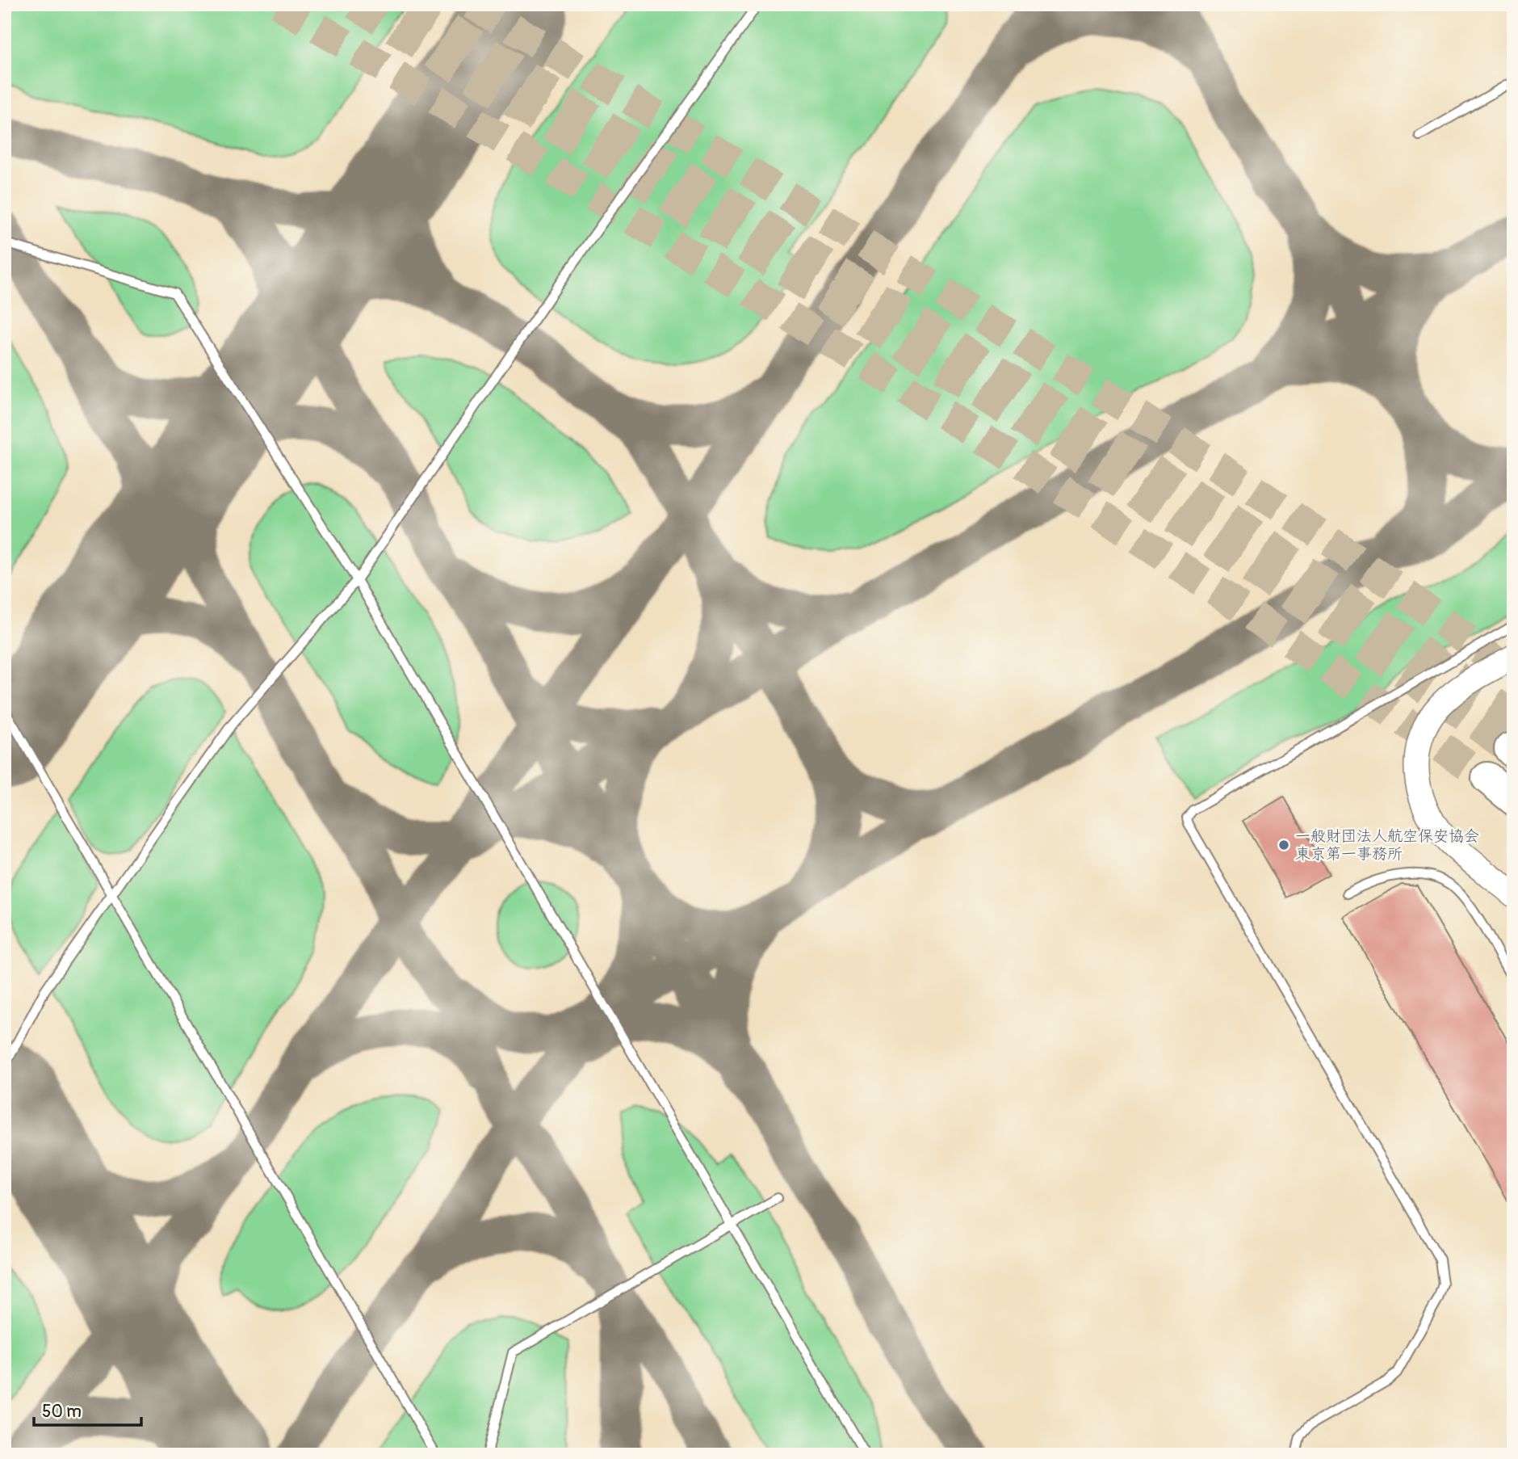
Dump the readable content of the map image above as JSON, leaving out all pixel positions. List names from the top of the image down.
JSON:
{
  "places": ["一般財団法人航空保安協会 東京第一事務所"],
  "scale_bar": "50 m"
}
